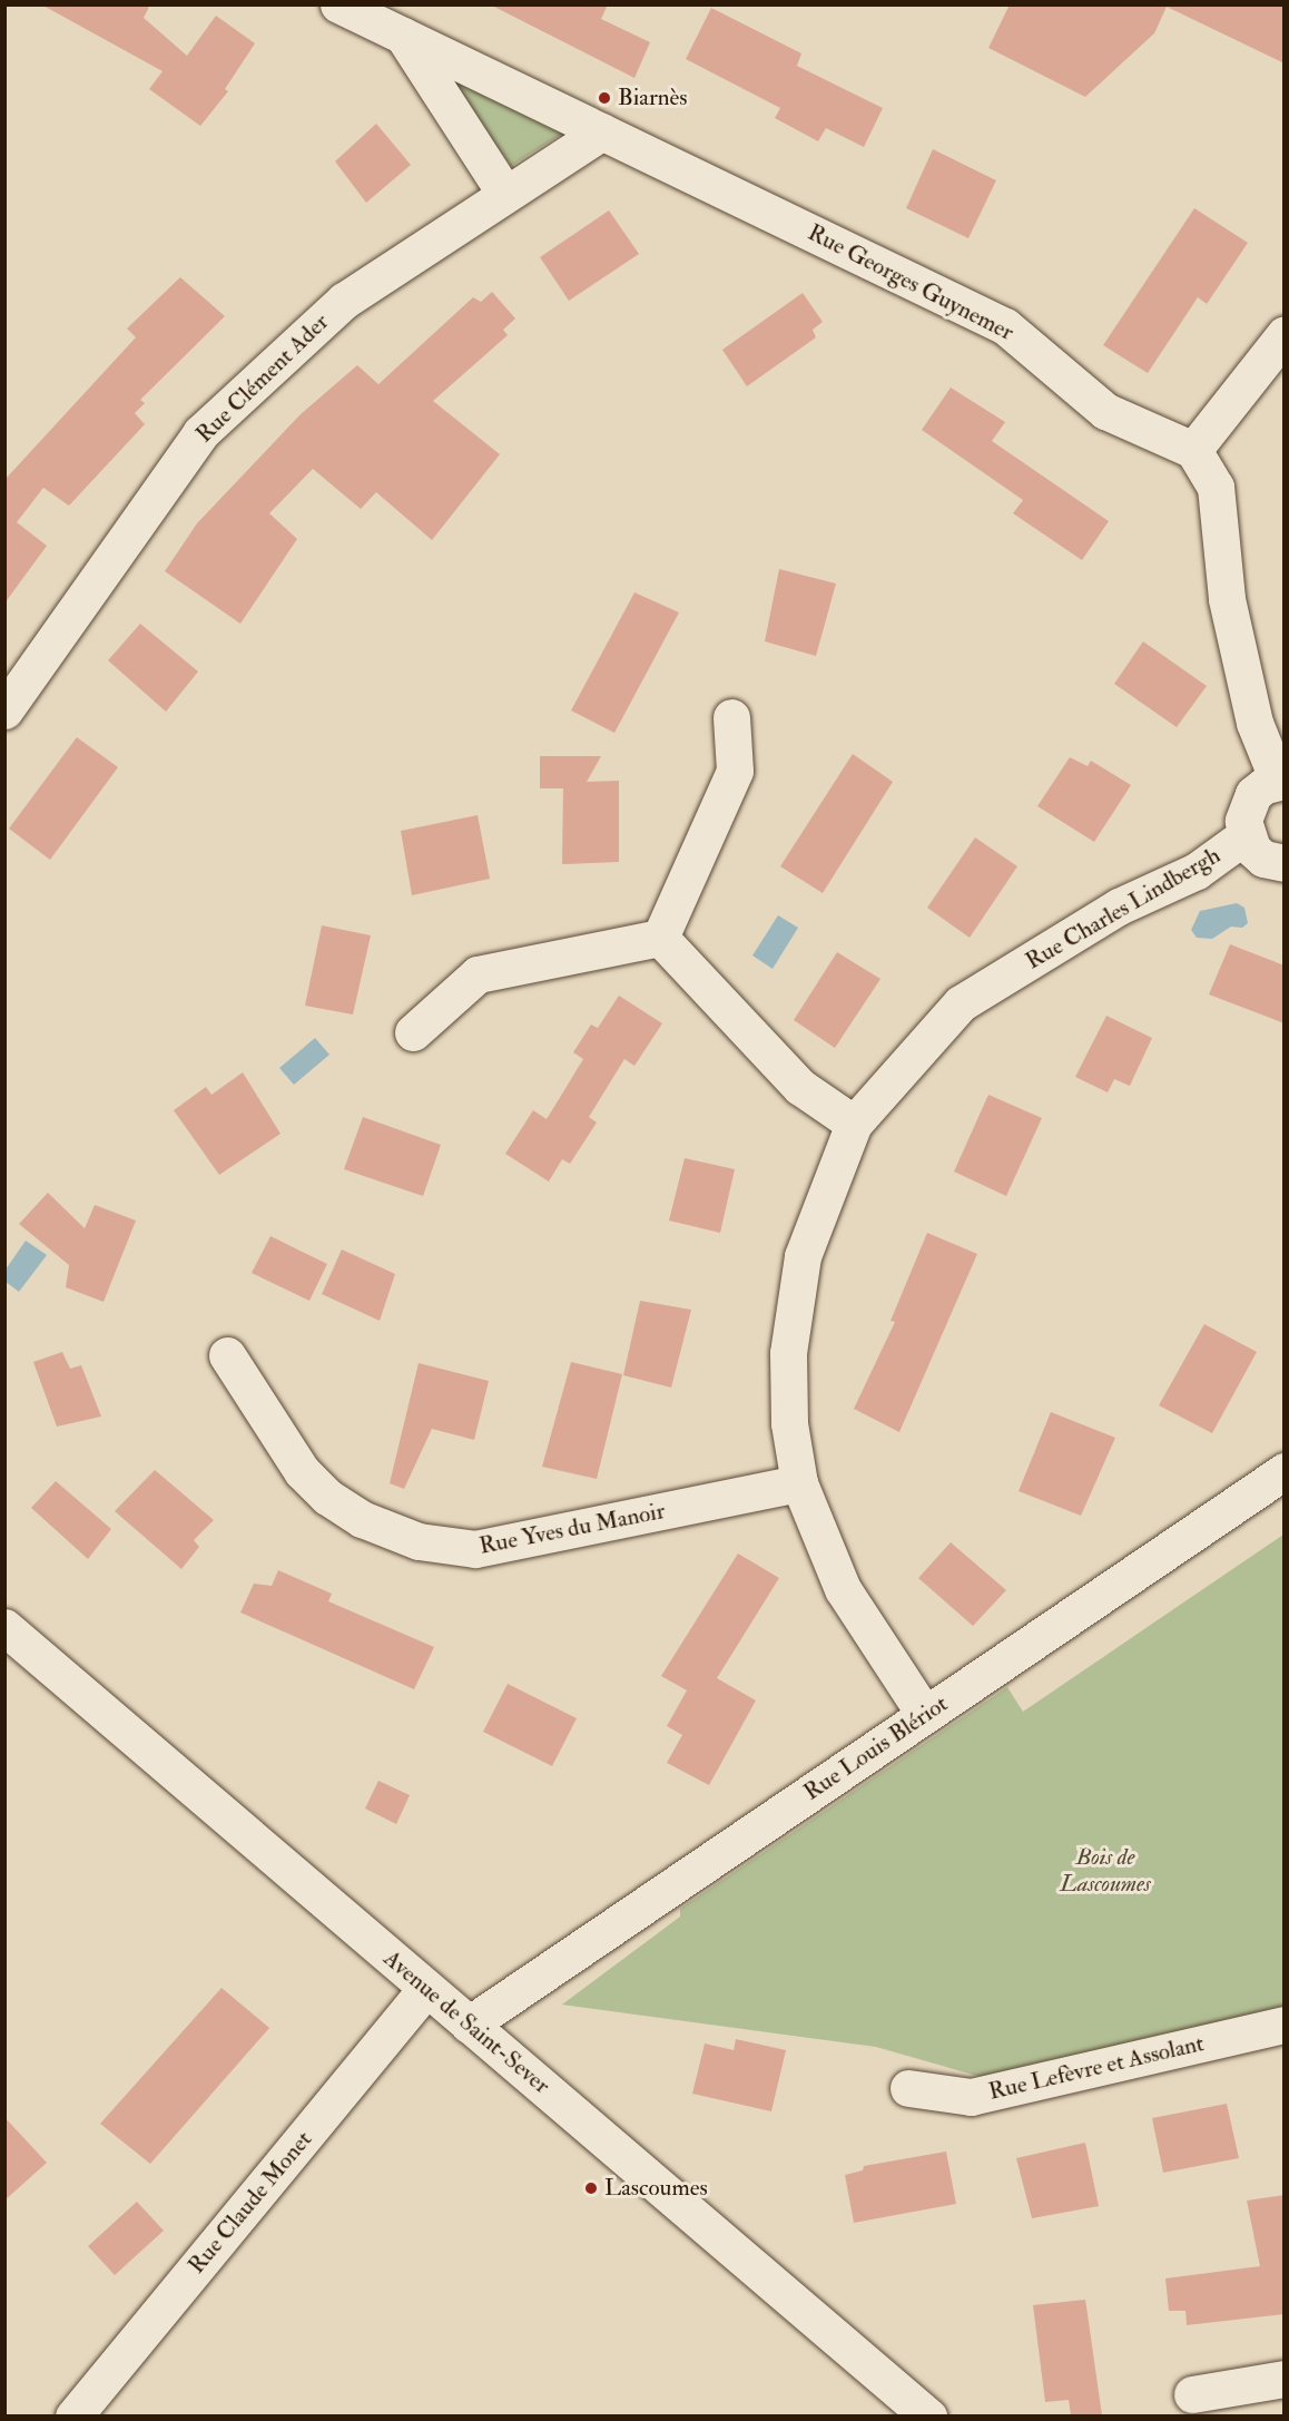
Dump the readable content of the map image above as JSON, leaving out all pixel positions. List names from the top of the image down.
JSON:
{
  "streets": {
    "street": [
      "Rue Georges Guynemer",
      "Rue Clément Ader",
      "Rue Charles Lindbergh",
      "Rue Yves du Manoir",
      "Rue Louis Blériot",
      "Avenue de Saint-Sever",
      "Rue Lefèvre et Assolant",
      "Rue Claude Monet"
    ]
  },
  "crossings": [
    ["Rue Georges Guynemer", "Rue Clément Ader"],
    ["Rue Charles Lindbergh", "Rue Yves du Manoir"],
    ["Rue Charles Lindbergh", "Rue Louis Blériot"],
    ["Rue Louis Blériot", "Avenue de Saint-Sever"],
    ["Avenue de Saint-Sever", "Rue Claude Monet"]
  ],
  "parks": ["Bois de Lascoumes"],
  "places": ["Biarnès", "Lascoumes"]
}
